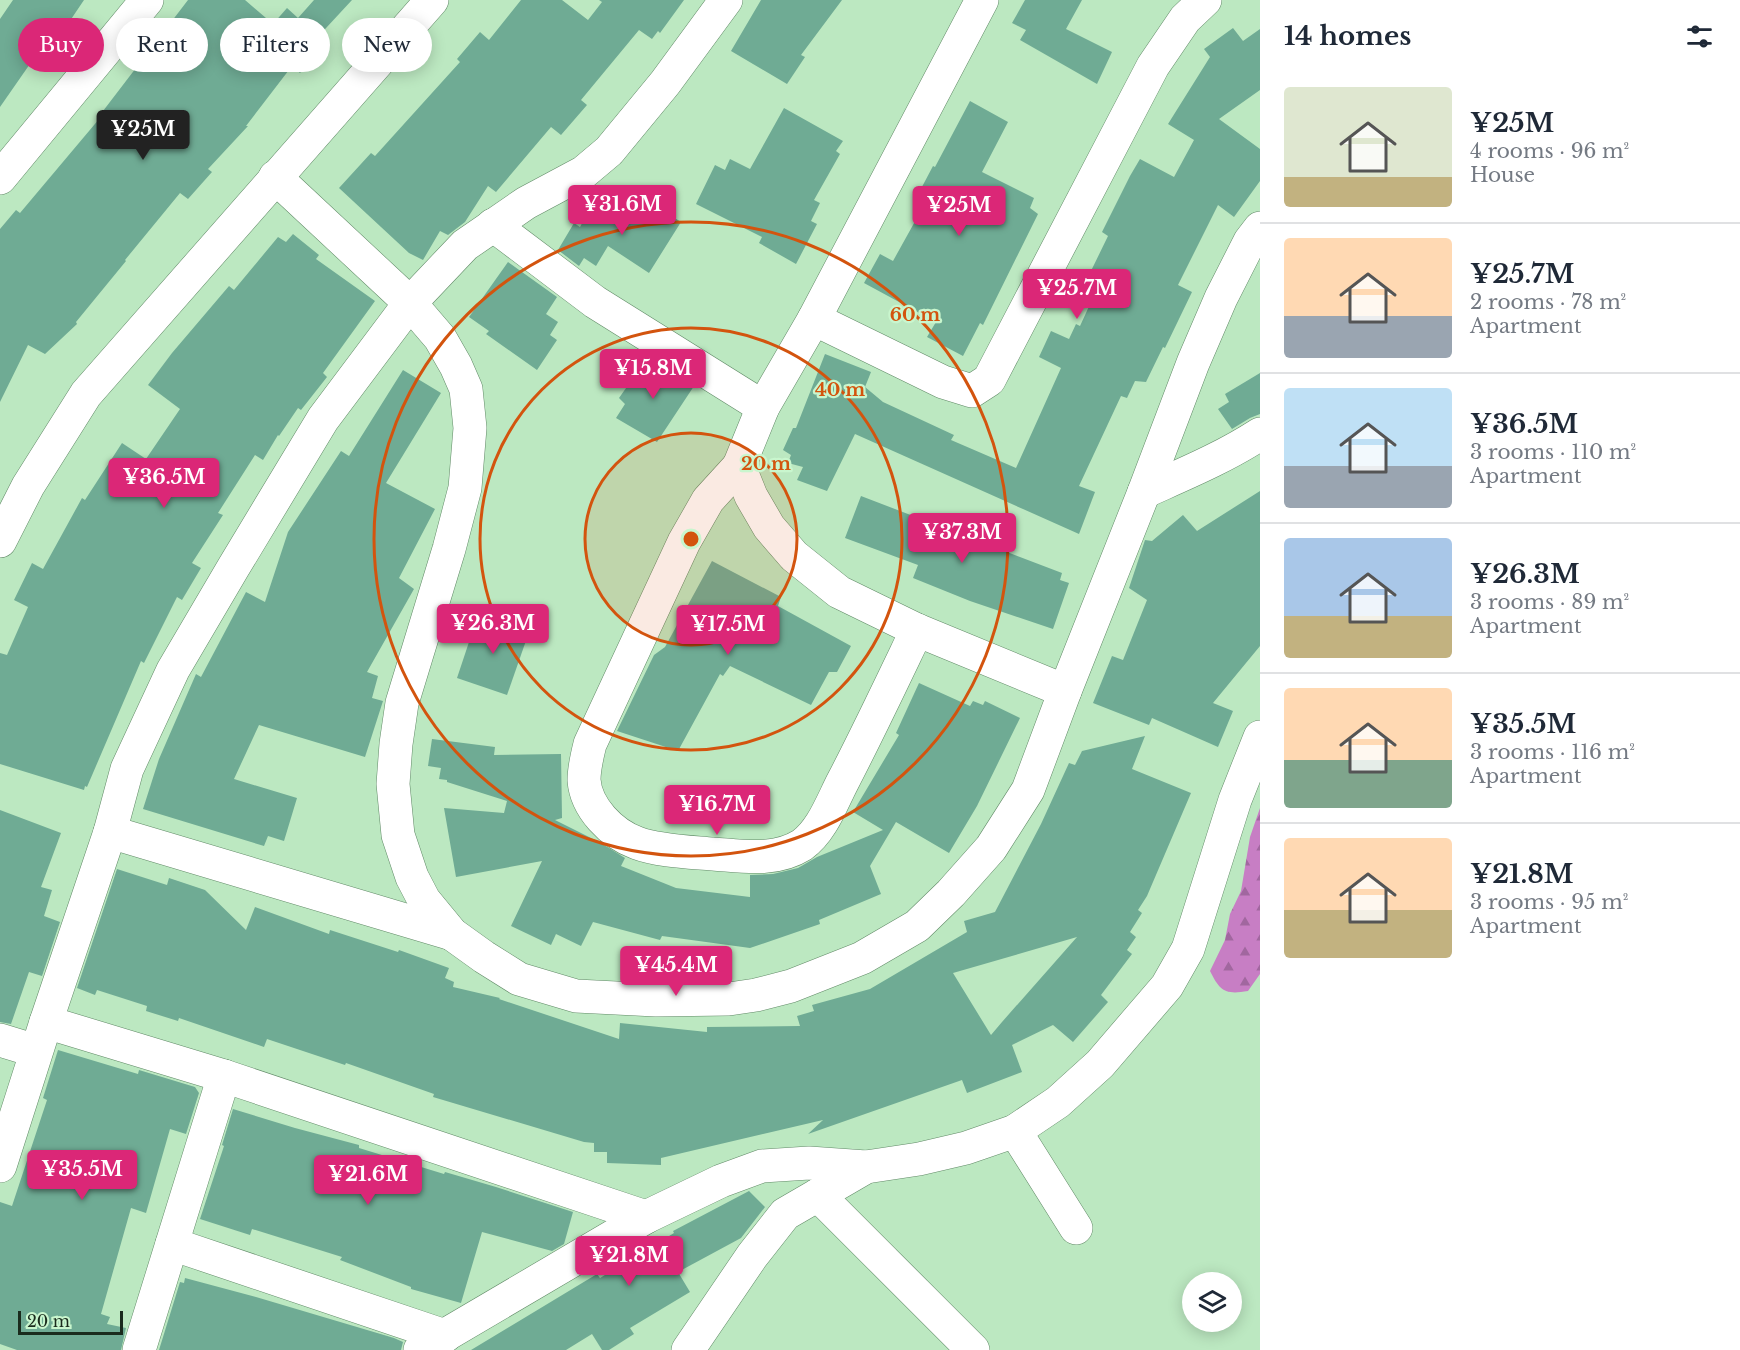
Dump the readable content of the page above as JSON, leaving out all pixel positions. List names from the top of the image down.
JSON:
{
  "scale_bar": "20 m",
  "page": {
    "heading": "14 homes",
    "chip": [
      "Buy",
      "Rent",
      "Filters",
      "New"
    ],
    "list": [
      {
        "name": "¥25M",
        "note": "4 rooms · 96 m² · House"
      },
      {
        "name": "¥25.7M",
        "note": "2 rooms · 78 m² · Apartment"
      },
      {
        "name": "¥36.5M",
        "note": "3 rooms · 110 m² · Apartment"
      },
      {
        "name": "¥26.3M",
        "note": "3 rooms · 89 m² · Apartment"
      },
      {
        "name": "¥35.5M",
        "note": "3 rooms · 116 m² · Apartment"
      },
      {
        "name": "¥21.8M",
        "note": "3 rooms · 95 m² · Apartment"
      }
    ],
    "price": [
      "¥25M",
      "¥31.6M",
      "¥25M",
      "¥25.7M",
      "¥15.8M",
      "¥36.5M",
      "¥37.3M",
      "¥26.3M",
      "¥17.5M",
      "¥16.7M",
      "¥45.4M",
      "¥35.5M",
      "¥21.6M",
      "¥21.8M"
    ],
    "scale": "20 m"
  },
  "rings": ["60 m", "40 m", "20 m"]
}
